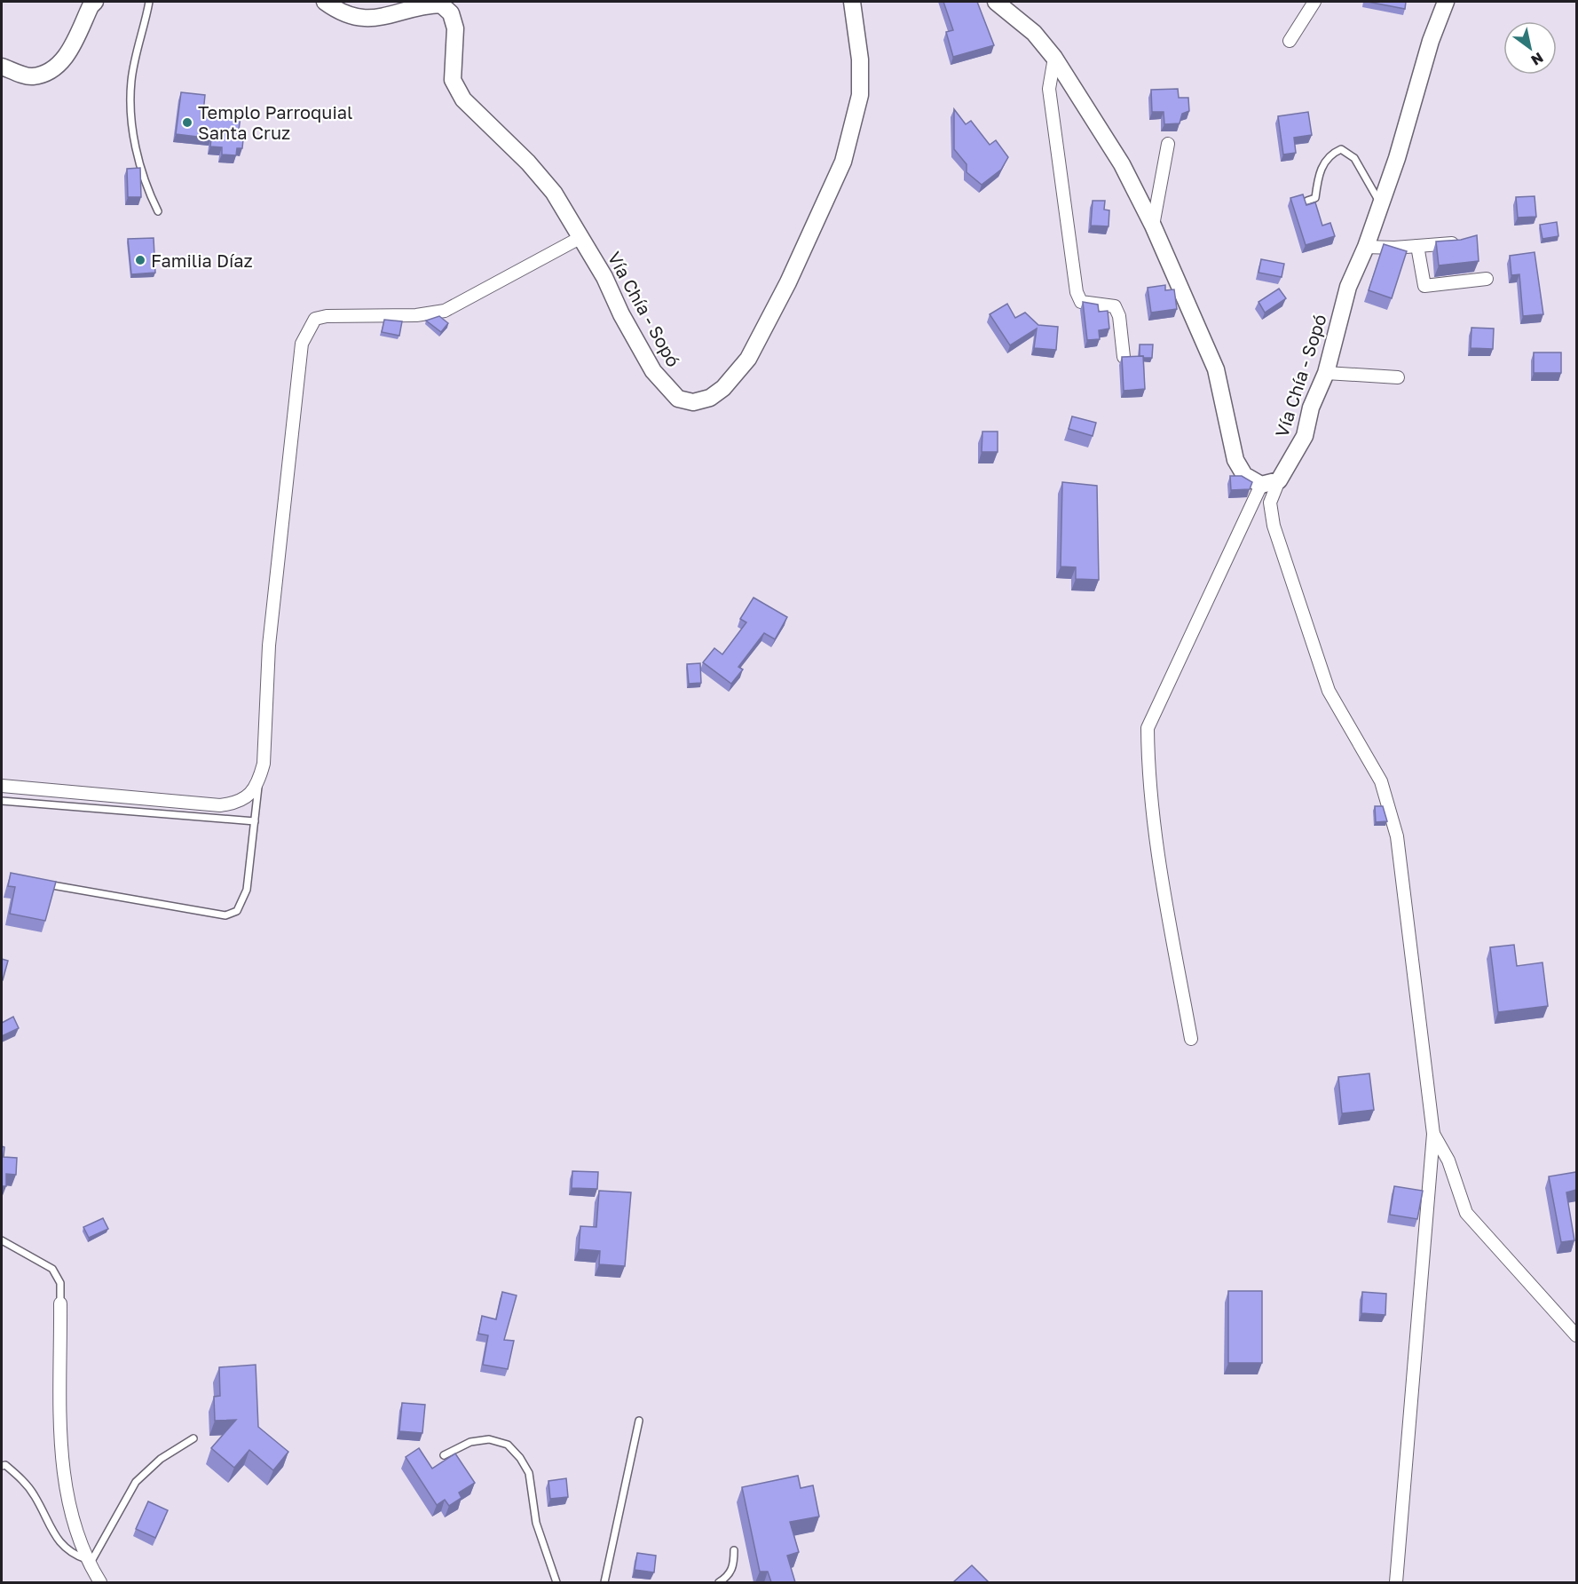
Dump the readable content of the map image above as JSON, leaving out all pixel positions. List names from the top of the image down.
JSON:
{
  "streets": {
    "street": ["Vía Chía - Sopó"]
  },
  "places": ["Templo Parroquial Santa Cruz", "Familia Díaz"],
  "north": "bottom right"
}
